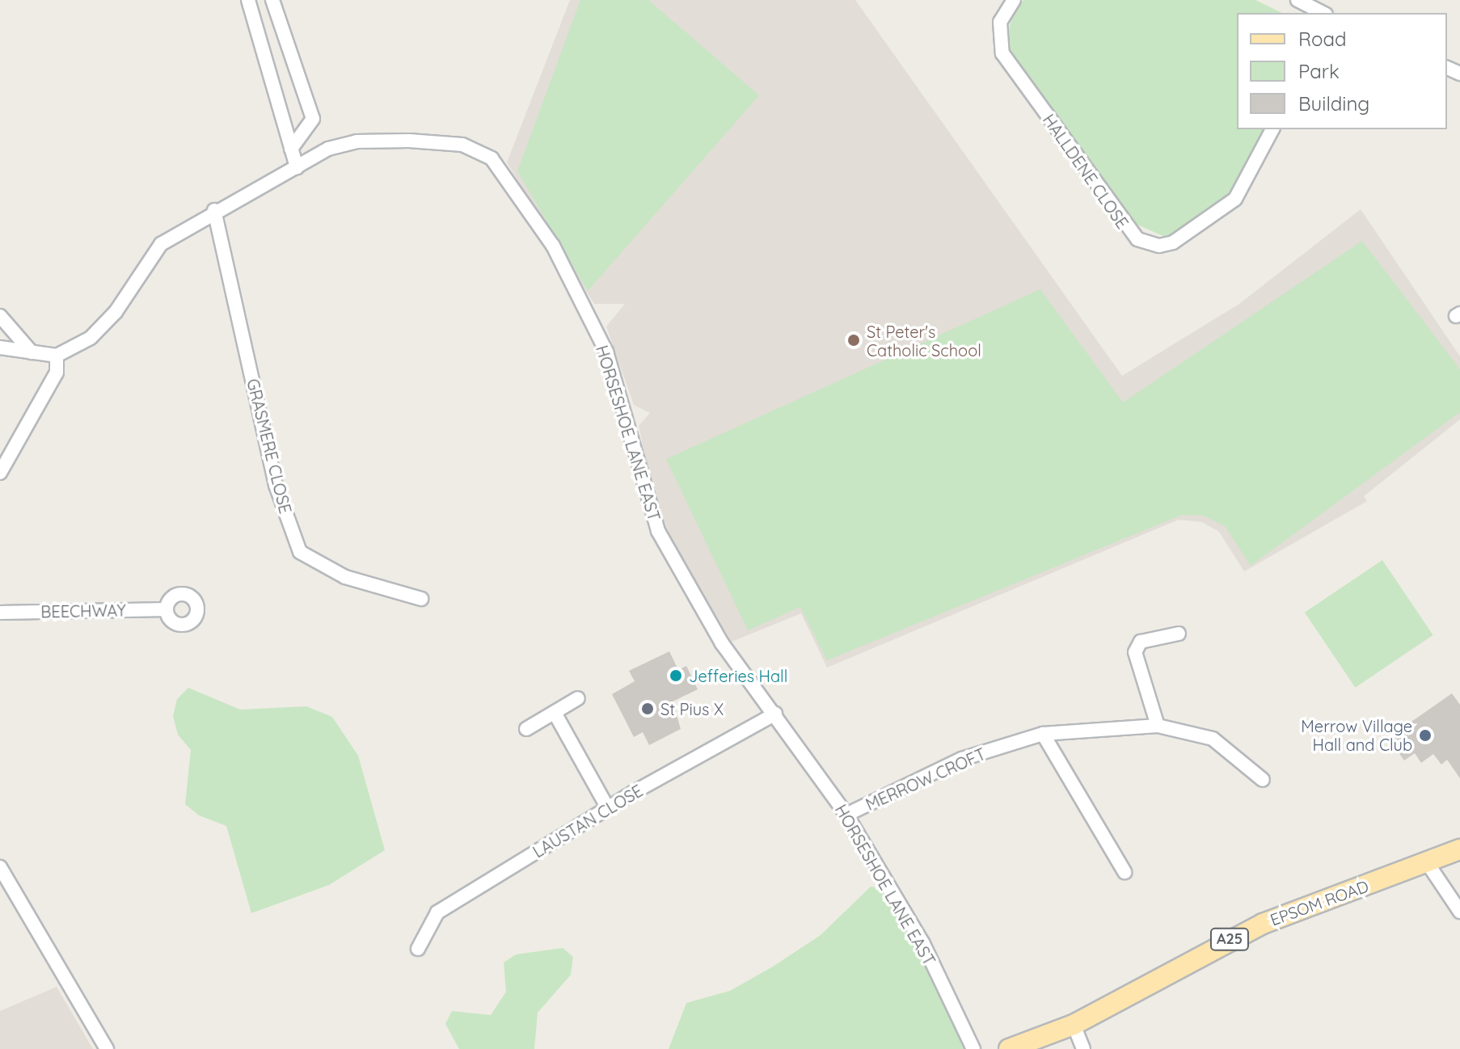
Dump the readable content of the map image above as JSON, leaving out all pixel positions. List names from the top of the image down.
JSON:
{
  "streets": {
    "main road": ["EPSOM ROAD", "A25"],
    "street": [
      "HALLDENE CLOSE",
      "HORSESHOE LANE EAST",
      "GRASMERE CLOSE",
      "BEECHWAY",
      "MERROW CROFT",
      "LAUSTAN CLOSE"
    ]
  },
  "crossings": [
    ["HORSESHOE LANE EAST", "GRASMERE CLOSE"],
    ["HORSESHOE LANE EAST", "MERROW CROFT"],
    ["HORSESHOE LANE EAST", "LAUSTAN CLOSE"]
  ],
  "places": [
    "St Peter's Catholic School",
    "Jefferies Hall",
    "St Pius X",
    "Merrow Village Hall and Club"
  ],
  "legend": ["Road", "Park", "Building"]
}
